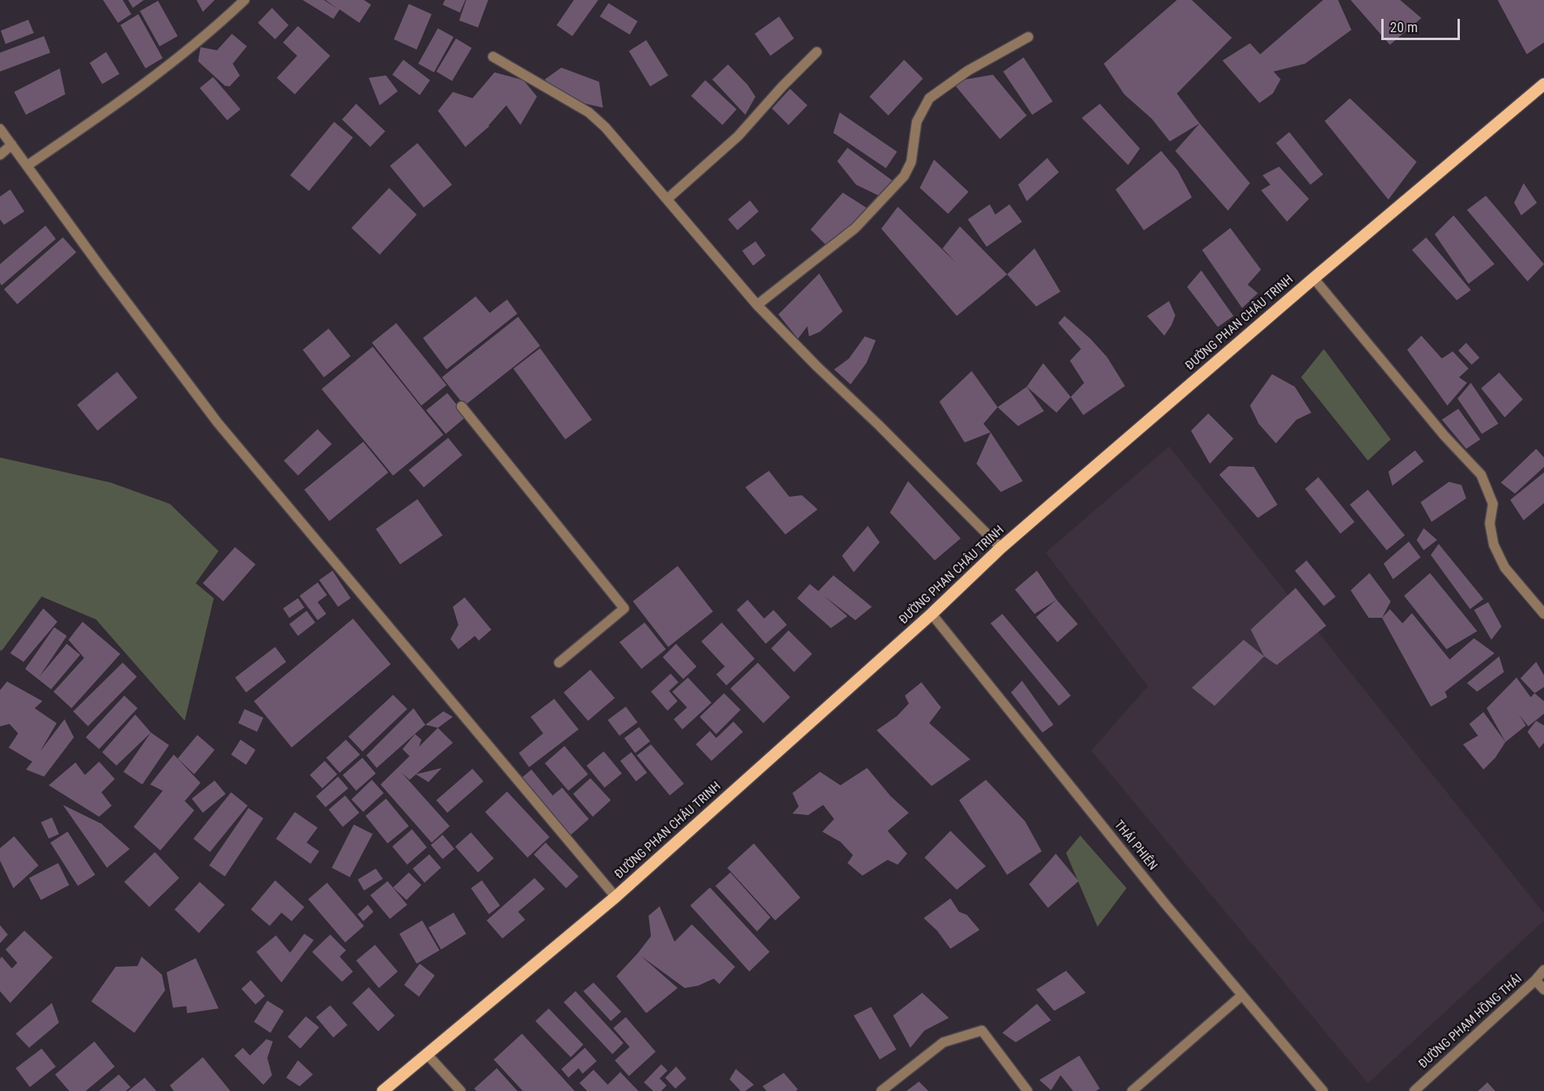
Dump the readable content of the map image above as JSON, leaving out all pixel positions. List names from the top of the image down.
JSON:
{
  "streets": {
    "main road": ["ĐƯỜNG PHAN CHÂU TRINH"],
    "street": ["THÁI PHIÊN", "ĐƯỜNG PHẠM HỒNG THÁI"]
  },
  "crossings": [
    ["ĐƯỜNG PHAN CHÂU TRINH", "THÁI PHIÊN"]
  ],
  "scale_bar": "20 m"
}
